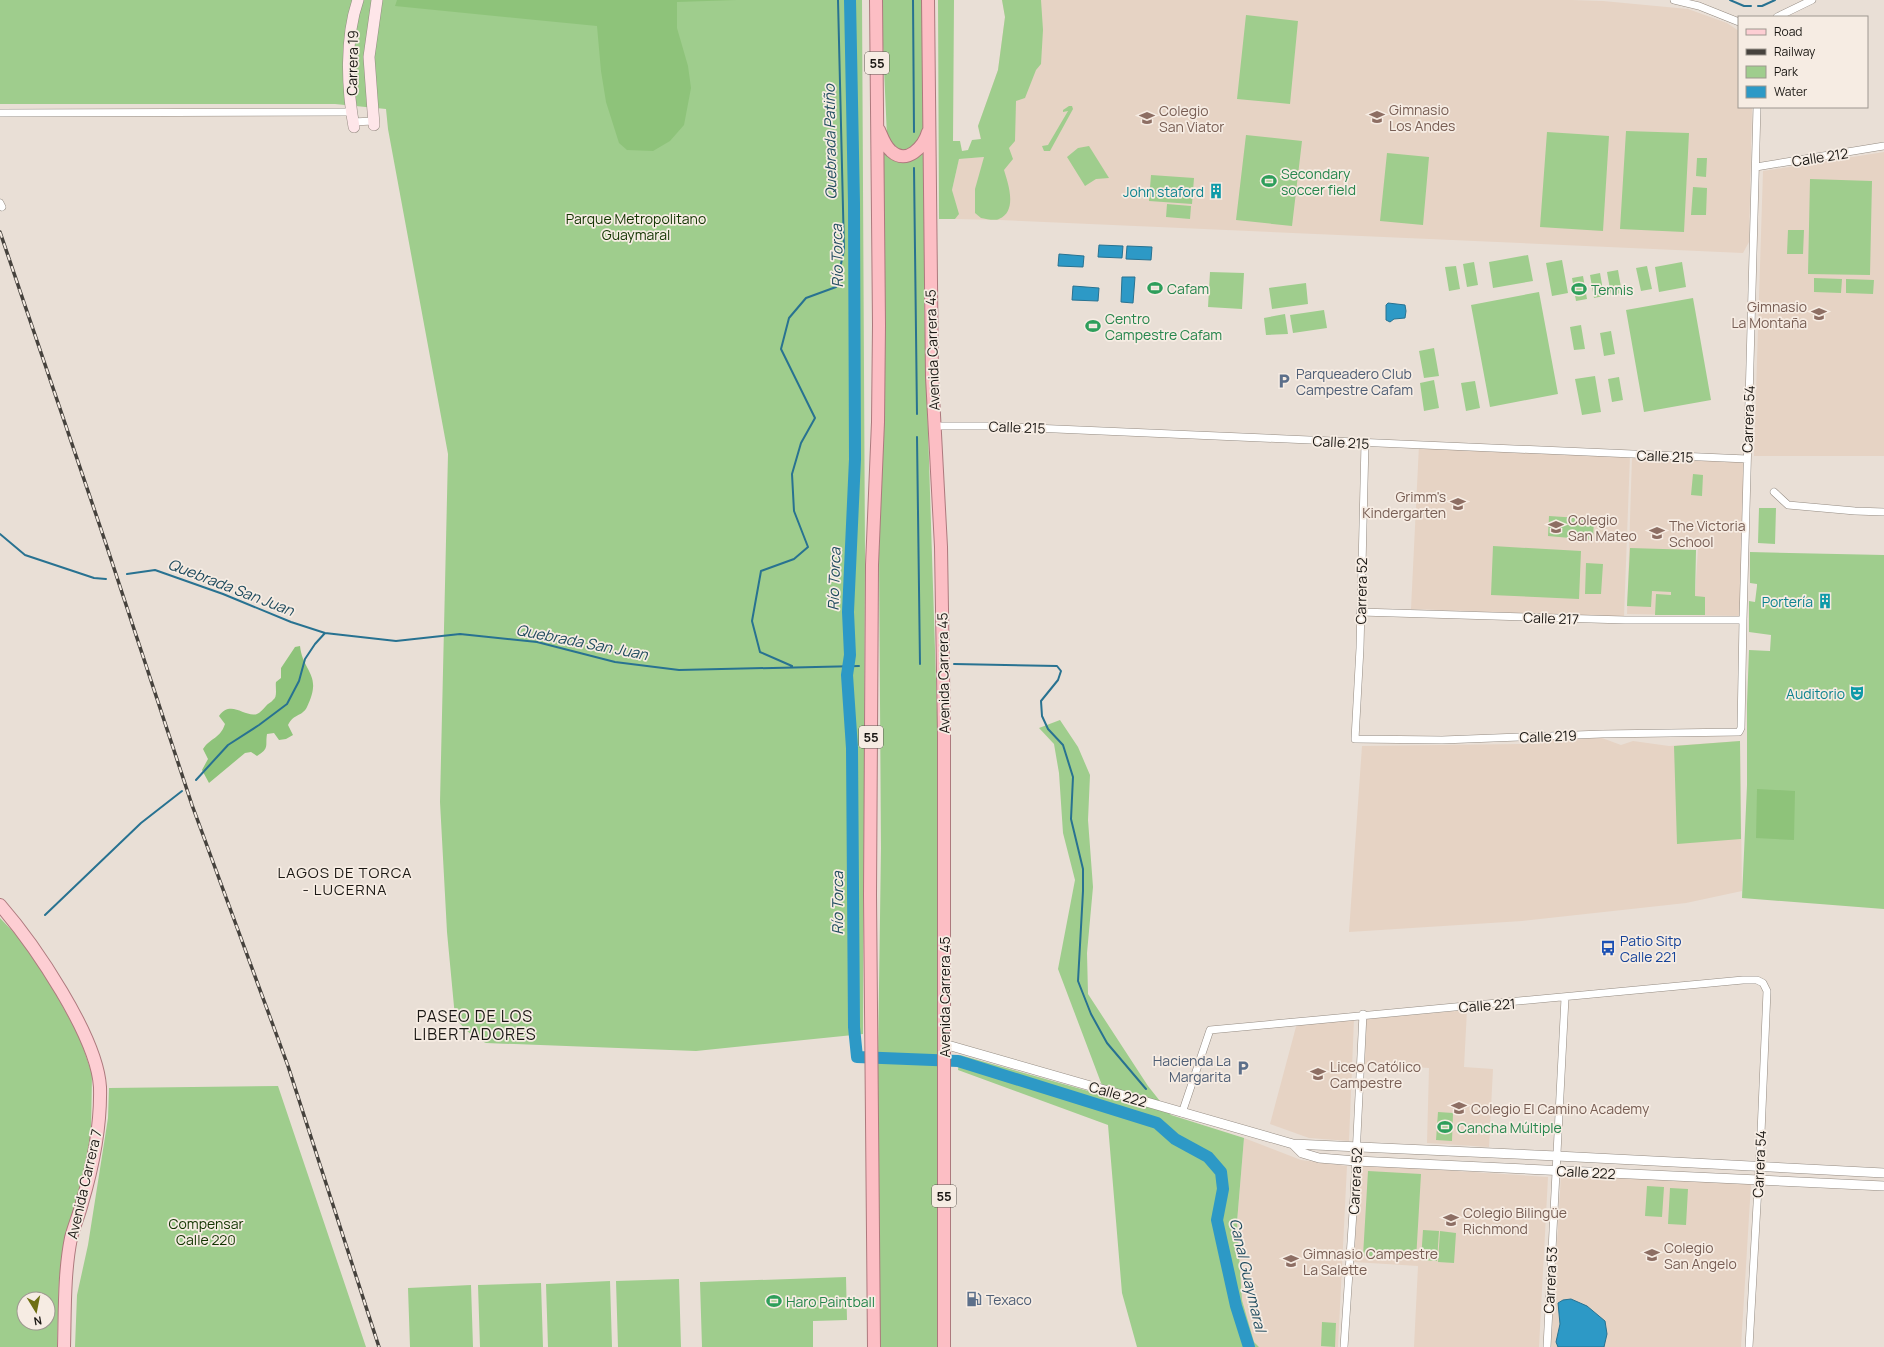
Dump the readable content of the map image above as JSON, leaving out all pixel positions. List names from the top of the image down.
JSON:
{
  "streets": {
    "highway": ["55", "Avenida Carrera 45"],
    "main road": ["Carrera 19", "Avenida Carrera 7"],
    "street": [
      "Calle 212",
      "Carrera 54",
      "Calle 215",
      "Carrera 52",
      "Calle 217",
      "Calle 219",
      "Calle 221",
      "Calle 222",
      "Carrera 53"
    ]
  },
  "crossings": [
    ["Calle 212", "Carrera 54"],
    ["Avenida Carrera 45", "Calle 215"],
    ["Avenida Carrera 45", "Calle 222"],
    ["Carrera 54", "Calle 215"],
    ["Carrera 54", "Calle 217"],
    ["Carrera 54", "Calle 219"],
    ["Carrera 54", "Calle 221"],
    ["Carrera 54", "Calle 222"],
    ["Calle 215", "Carrera 52"],
    ["Carrera 52", "Calle 217"],
    ["Carrera 52", "Calle 219"],
    ["Carrera 52", "Calle 221"],
    ["Carrera 52", "Calle 222"],
    ["Calle 221", "Calle 222"],
    ["Calle 221", "Carrera 53"],
    ["Calle 222", "Carrera 53"]
  ],
  "districts": ["LAGOS DE TORCA - LUCERNA", "PASEO DE LOS LIBERTADORES"],
  "water": [
    "Quebrada Patiño",
    "Río Torca",
    "Quebrada San Juan",
    "Canal Guaymaral"
  ],
  "parks": ["Parque Metropolitano Guaymaral", "Compensar Calle 220"],
  "places": {
    "school or university": [
      "Gimnasio Los Andes",
      "Colegio San Viator",
      "Gimnasio La Montaña",
      "Grimm's Kindergarten",
      "Colegio San Mateo",
      "The Victoria School",
      "Liceo Católico Campestre",
      "Colegio El Camino Academy",
      "Colegio Bilingüe Richmond",
      "Colegio San Angelo",
      "Gimnasio Campestre La Salette"
    ],
    "sports": [
      "Secondary soccer field",
      "Cafam",
      "Tennis",
      "Centro Campestre Cafam",
      "Cancha Múltiple",
      "Haro Paintball"
    ],
    "building": ["John staford", "Portería"],
    "parking": ["Parqueadero Club Campestre Cafam", "Hacienda La Margarita"],
    "theatre": ["Auditorio"],
    "bus stop": ["Patio Sitp Calle 221"],
    "fuel station": ["Texaco"]
  },
  "legend": [
    "Road",
    "Railway",
    "Park",
    "Water"
  ],
  "north": "bottom"
}
